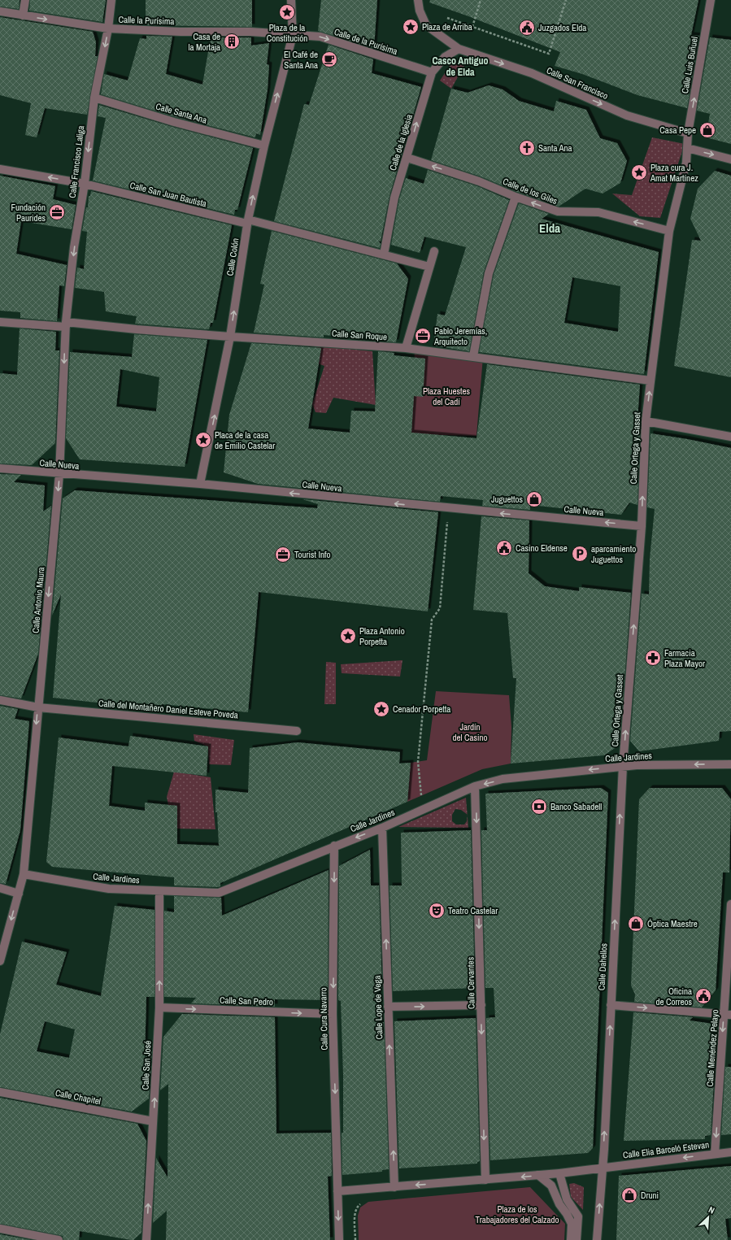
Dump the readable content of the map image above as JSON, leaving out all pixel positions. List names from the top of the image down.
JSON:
{
  "streets": {
    "street": [
      "Calle la Purísima",
      "Calle de la Purísima",
      "Calle Luis Buñuel",
      "Calle San Francisco",
      "Calle Santa Ana",
      "Calle de la Iglesia",
      "Calle Francisco Laliga",
      "Calle de los Giles",
      "Calle San Juan Bautista",
      "Calle Colón",
      "Calle San Roque",
      "Calle Ortega y Gasset",
      "Calle Nueva",
      "Calle Antonio Maura",
      "Calle del Montañero Daniel Esteve Poveda",
      "Calle Jardines",
      "Calle Dahellos",
      "Calle Cervantes",
      "Calle San Pedro",
      "Calle Lope de Vega",
      "Calle Cura Navarro",
      "Calle Menéndez Pelayo",
      "Calle San José",
      "Calle Chapitel",
      "Calle Elia Barceló Estevan"
    ]
  },
  "crossings": [
    ["Calle la Purísima", "Calle de la Purísima"],
    ["Calle la Purísima", "Calle Francisco Laliga"],
    ["Calle la Purísima", "Calle Colón"],
    ["Calle de la Purísima", "Calle de la Iglesia"],
    ["Calle de la Purísima", "Calle Colón"],
    ["Calle Luis Buñuel", "Calle San Francisco"],
    ["Calle Luis Buñuel", "Calle Ortega y Gasset"],
    ["Calle San Francisco", "Calle de la Iglesia"],
    ["Calle San Francisco", "Calle Ortega y Gasset"],
    ["Calle Santa Ana", "Calle Francisco Laliga"],
    ["Calle Santa Ana", "Calle Colón"],
    ["Calle de la Iglesia", "Calle de los Giles"],
    ["Calle de la Iglesia", "Calle San Juan Bautista"],
    ["Calle Francisco Laliga", "Calle San Juan Bautista"],
    ["Calle Francisco Laliga", "Calle San Roque"],
    ["Calle Francisco Laliga", "Calle Antonio Maura"],
    ["Calle de los Giles", "Calle Ortega y Gasset"],
    ["Calle San Juan Bautista", "Calle Colón"],
    ["Calle Colón", "Calle San Roque"],
    ["Calle Colón", "Calle Nueva"],
    ["Calle San Roque", "Calle Ortega y Gasset"],
    ["Calle San Roque", "Calle Antonio Maura"],
    ["Calle Ortega y Gasset", "Calle Nueva"],
    ["Calle Ortega y Gasset", "Calle Jardines"],
    ["Calle Ortega y Gasset", "Calle Dahellos"],
    ["Calle Nueva", "Calle Antonio Maura"],
    ["Calle Antonio Maura", "Calle del Montañero Daniel Esteve Poveda"],
    ["Calle Antonio Maura", "Calle Jardines"],
    ["Calle Jardines", "Calle Dahellos"],
    ["Calle Jardines", "Calle Cervantes"],
    ["Calle Jardines", "Calle Lope de Vega"],
    ["Calle Jardines", "Calle Cura Navarro"],
    ["Calle Jardines", "Calle San José"],
    ["Calle Dahellos", "Calle Elia Barceló Estevan"],
    ["Calle San Pedro", "Calle Cura Navarro"],
    ["Calle San Pedro", "Calle San José"],
    ["Calle Menéndez Pelayo", "Calle Elia Barceló Estevan"],
    ["Calle San José", "Calle Chapitel"]
  ],
  "one_way": [
    "Calle de la Purísima",
    "Calle Luis Buñuel",
    "Calle San Francisco",
    "Calle de la Iglesia",
    "Calle Francisco Laliga",
    "Calle de los Giles",
    "Calle Colón",
    "Calle Ortega y Gasset",
    "Calle Nueva",
    "Calle Antonio Maura",
    "Calle Jardines",
    "Calle Dahellos",
    "Calle Cervantes",
    "Calle San Pedro",
    "Calle Lope de Vega",
    "Calle Cura Navarro",
    "Calle Menéndez Pelayo",
    "Calle San José",
    "Calle Elia Barceló Estevan"
  ],
  "districts": ["Casco Antiguo de Elda", "Elda"],
  "parks": ["Plaza Huestes del Cadí", "Jardín del Casino", "Plaza de los Trabajadores del Calzado"],
  "places": {
    "place": [
      "Plaza de la Constitución",
      "Plaza de Arriba",
      "Plaza cura J. Amat Martínez",
      "Placa de la casa de Emilio Castelar",
      "Plaza Antonio Porpetta",
      "Cenador Porpetta"
    ],
    "public building": ["Juzgados Elda", "Casino Eldense", "Oficina de Correos"],
    "building": ["Casa de la Mortaja"],
    "cafe": ["El Café de Santa Ana"],
    "shop": [
      "Casa Pepe",
      "Juguettos",
      "Óptica Maestre",
      "Druni"
    ],
    "church": ["Santa Ana"],
    "office": ["Fundación Paurides", "Pablo Jeremías, Arquitecto", "Tourist Info"],
    "parking": ["aparcamiento Juguettos"],
    "pharmacy": ["Farmacia Plaza Mayor"],
    "bank": ["Banco Sabadell"],
    "theatre": ["Teatro Castelar"]
  },
  "north": "top right"
}
